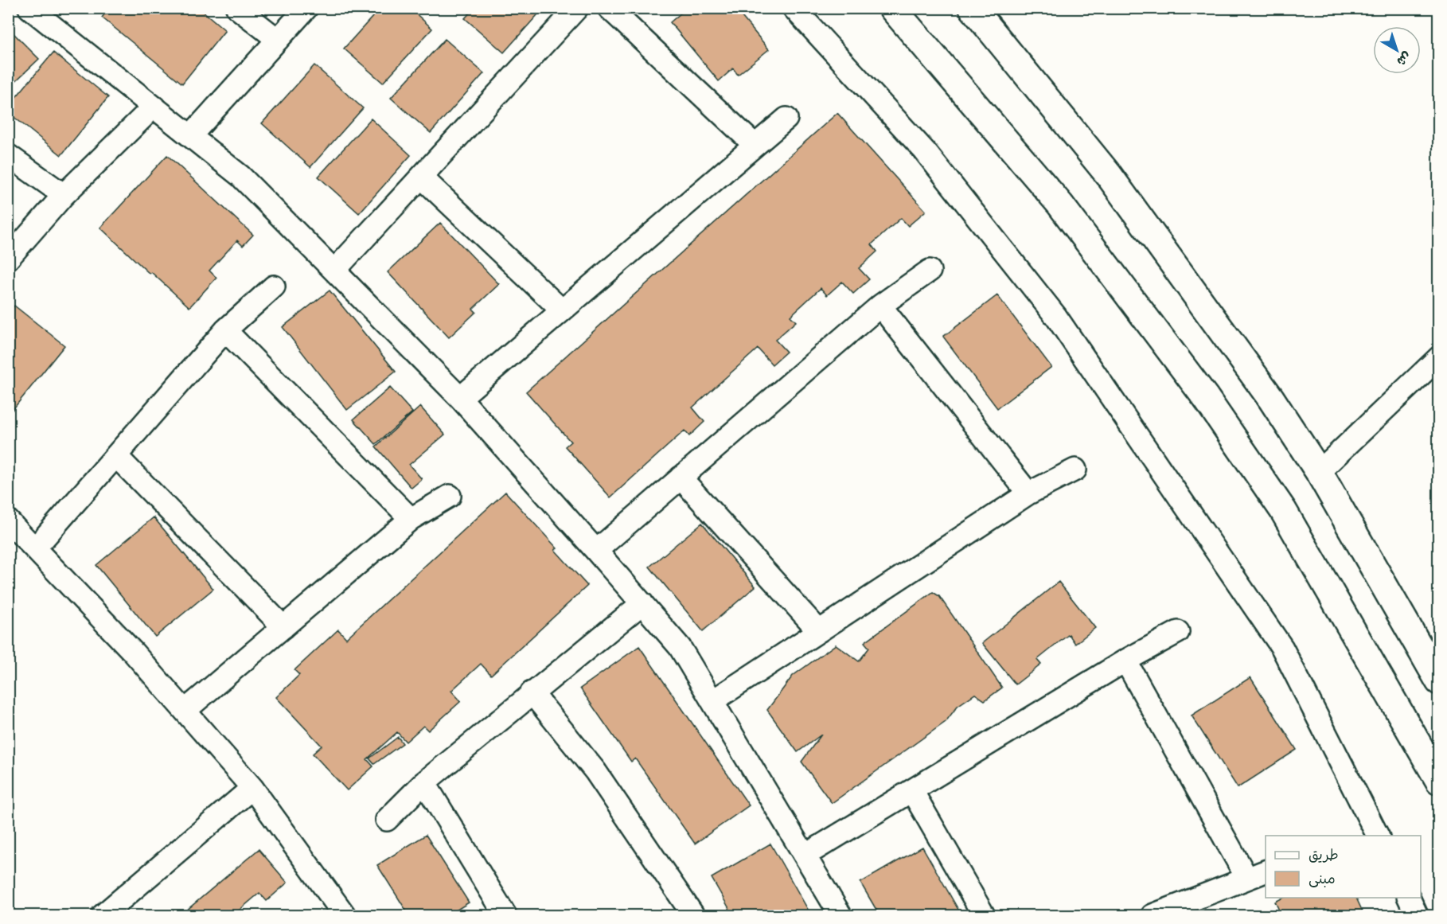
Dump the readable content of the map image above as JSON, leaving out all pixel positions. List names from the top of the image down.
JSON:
{
  "legend": ["طريق", "مبنى"],
  "north": "bottom right"
}
